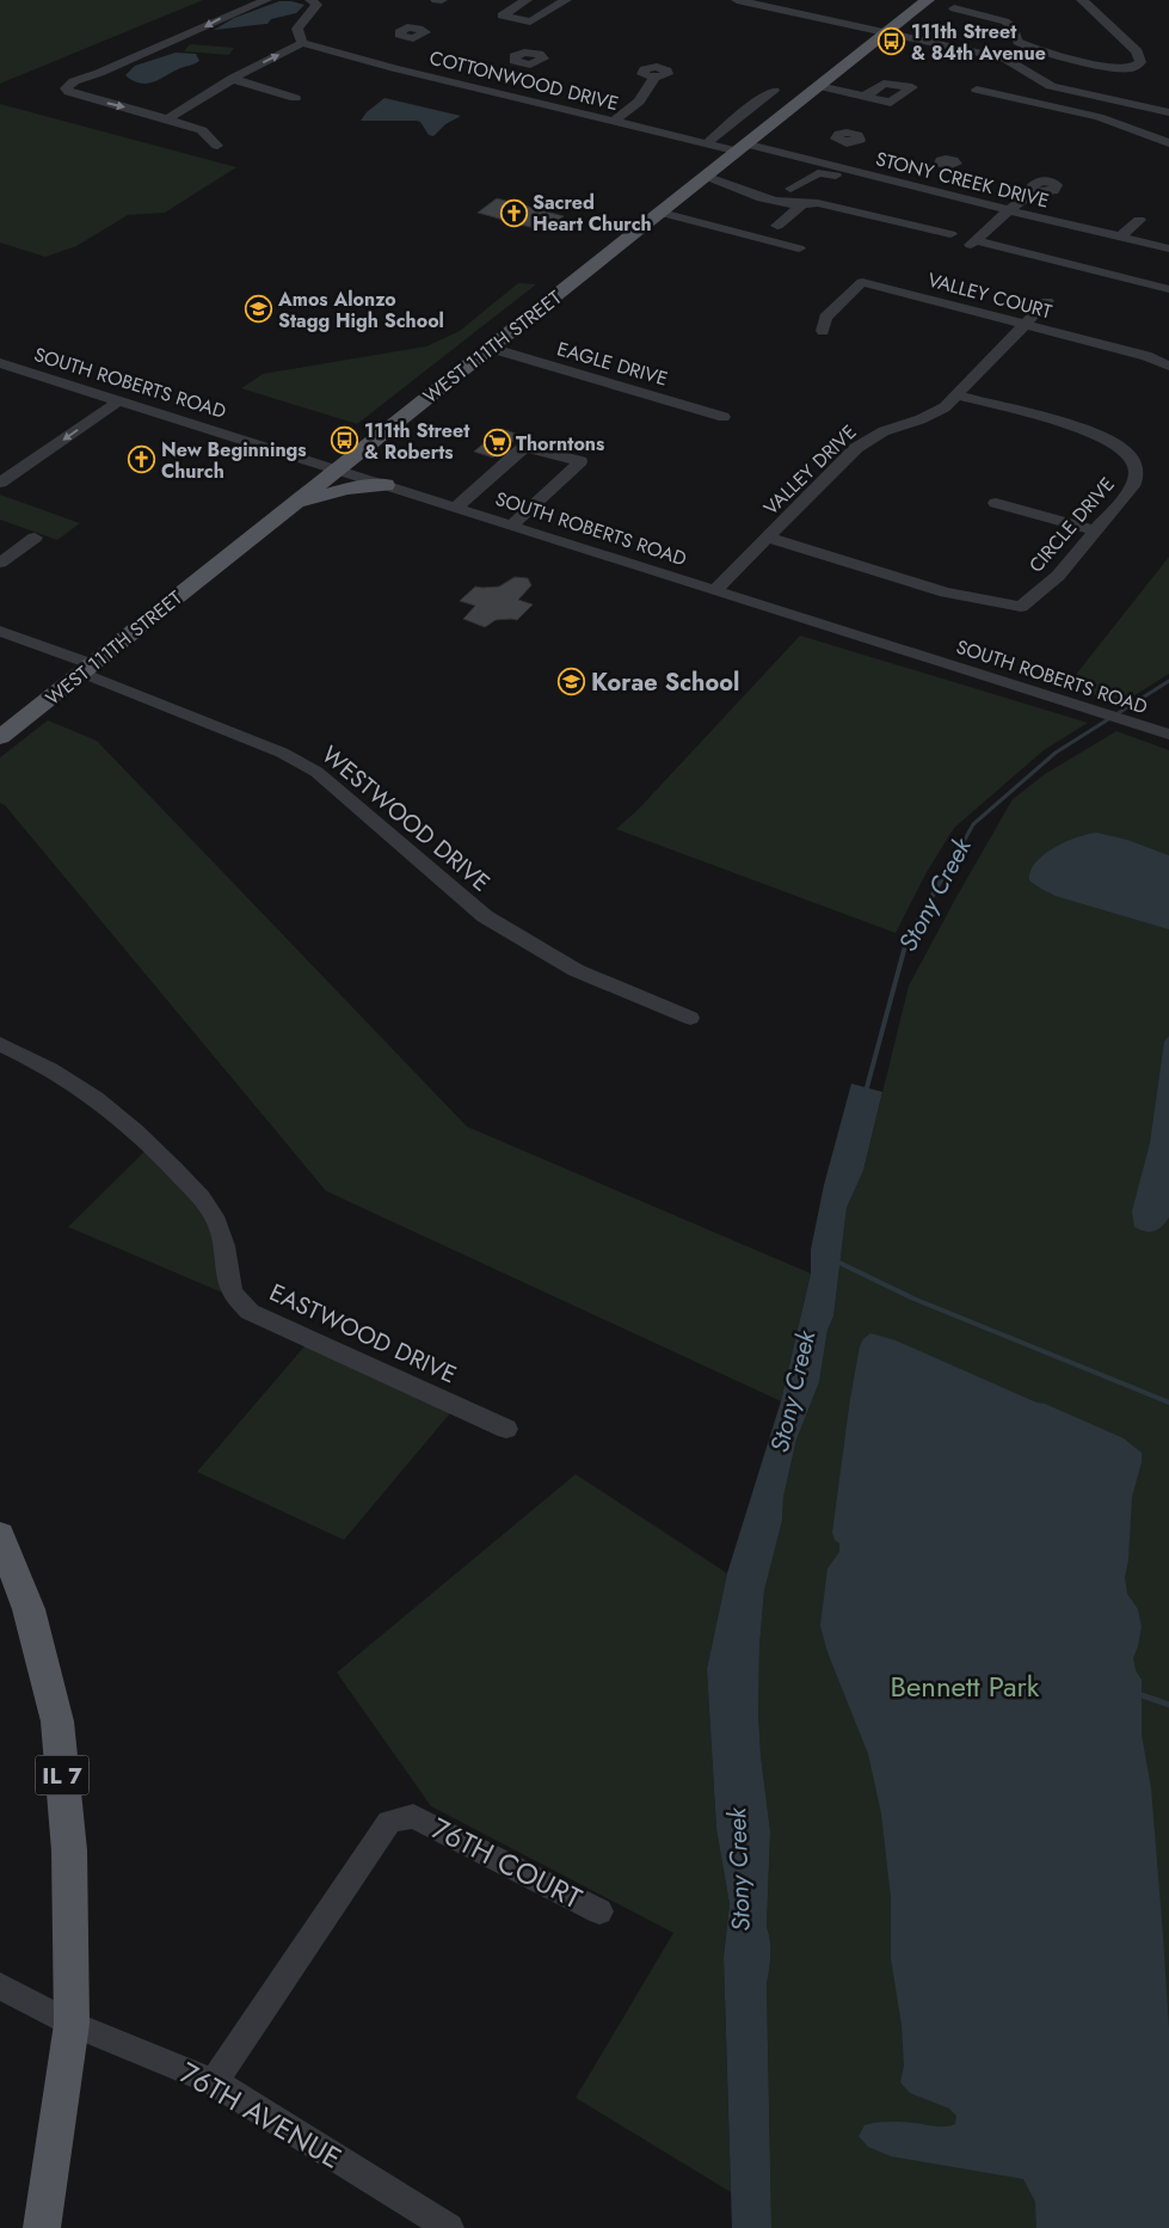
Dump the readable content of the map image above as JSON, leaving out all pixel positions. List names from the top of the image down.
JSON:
{
  "streets": {
    "main road": ["WEST 111TH STREET", "IL 7"],
    "street": [
      "COTTONWOOD DRIVE",
      "STONY CREEK DRIVE",
      "VALLEY COURT",
      "EAGLE DRIVE",
      "SOUTH ROBERTS ROAD",
      "VALLEY DRIVE",
      "CIRCLE DRIVE",
      "WESTWOOD DRIVE",
      "EASTWOOD DRIVE",
      "76TH COURT",
      "76TH AVENUE"
    ]
  },
  "crossings": [
    ["COTTONWOOD DRIVE", "STONY CREEK DRIVE"],
    ["COTTONWOOD DRIVE", "WEST 111TH STREET"],
    ["STONY CREEK DRIVE", "WEST 111TH STREET"],
    ["VALLEY COURT", "VALLEY DRIVE"],
    ["WEST 111TH STREET", "EAGLE DRIVE"],
    ["WEST 111TH STREET", "SOUTH ROBERTS ROAD"],
    ["WEST 111TH STREET", "WESTWOOD DRIVE"],
    ["SOUTH ROBERTS ROAD", "VALLEY DRIVE"],
    ["VALLEY DRIVE", "CIRCLE DRIVE"],
    ["IL 7", "76TH AVENUE"],
    ["76TH COURT", "76TH AVENUE"]
  ],
  "water": ["Stony Creek"],
  "parks": ["Bennett Park"],
  "places": {
    "bus stop": ["111th Street & 84th Avenue", "111th Street & Roberts"],
    "church": ["Sacred Heart Church", "New Beginnings Church"],
    "school or university": ["Amos Alonzo Stagg High School", "Korae School"],
    "supermarket": ["Thorntons"]
  }
}
